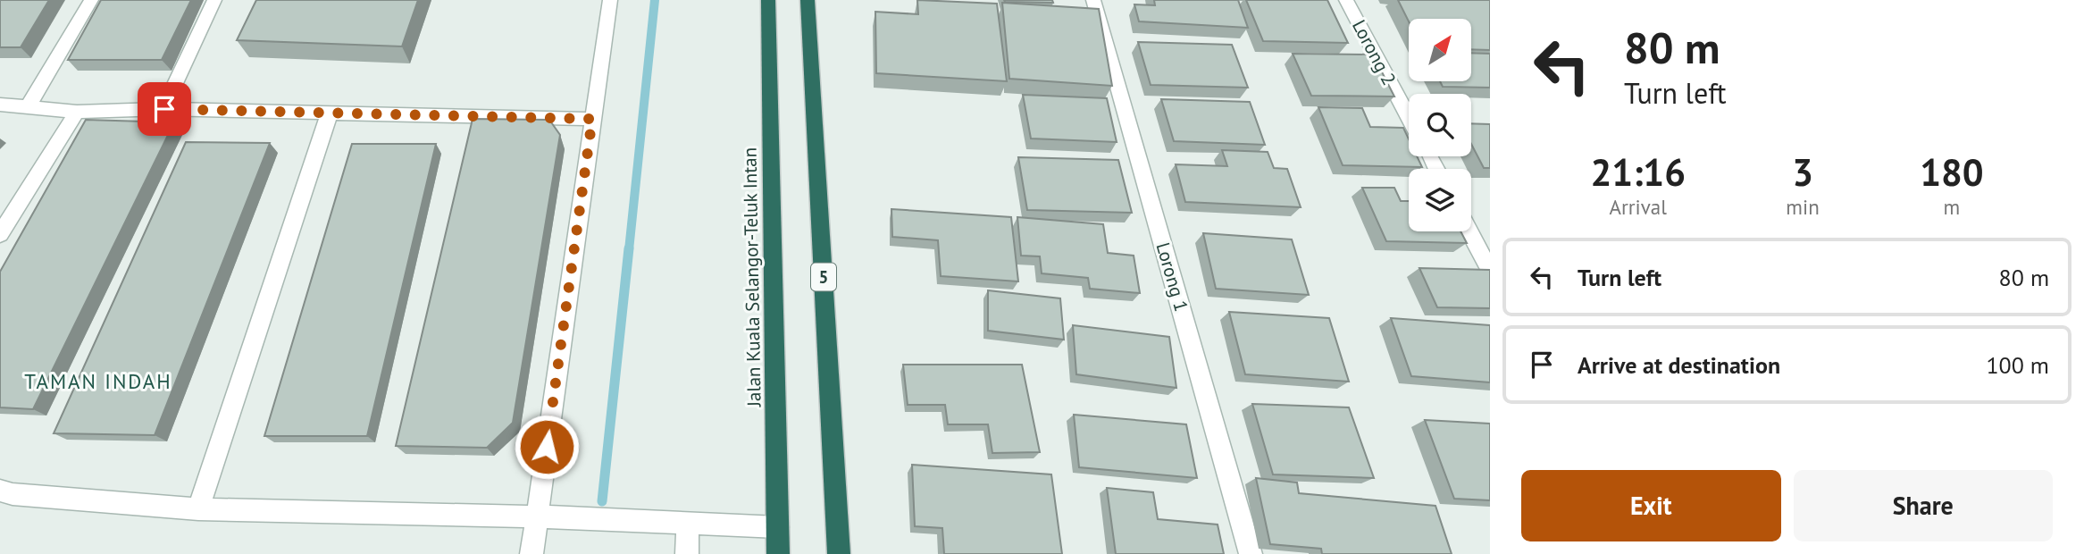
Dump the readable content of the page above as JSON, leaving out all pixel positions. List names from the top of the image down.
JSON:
{
  "streets": {
    "highway": ["Jalan Kuala Selangor-Teluk Intan", "5"],
    "street": ["Lorong 2", "Lorong 1"]
  },
  "districts": ["TAMAN INDAH"],
  "north": "top right",
  "page": {
    "turn": ["80 m", "Turn left"],
    "eta": [
      "21:16",
      "Arrival",
      "3",
      "min",
      "180",
      "m"
    ],
    "list": [
      {
        "name": "Turn left",
        "value": "80 m"
      },
      {
        "name": "Arrive at destination",
        "value": "100 m"
      }
    ],
    "buttons": ["Exit", "Share"]
  }
}
